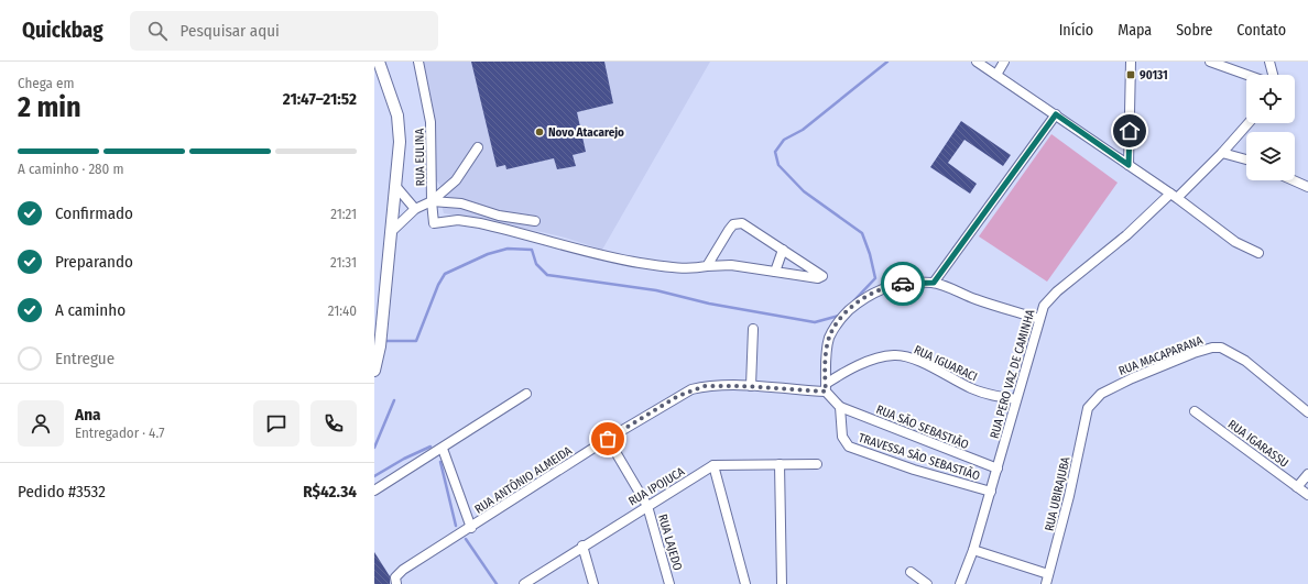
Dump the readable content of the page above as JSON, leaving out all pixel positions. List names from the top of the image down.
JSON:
{
  "streets": {
    "street": [
      "RUA EULINA",
      "RUA MACAPARANA",
      "RUA IGUARACI",
      "RUA PERO VAZ DE CAMINHA",
      "RUA SÃO SEBASTIÃO",
      "RUA IGARASSU",
      "TRAVESSA SÃO SEBASTIÃO",
      "RUA ANTÔNIO ALMEIDA",
      "RUA IPOJUCA",
      "RUA UBIRAJUBA",
      "RUA LAJEDO"
    ]
  },
  "crossings": [
    ["RUA MACAPARANA", "RUA UBIRAJUBA"],
    ["RUA IGUARACI", "RUA PERO VAZ DE CAMINHA"],
    ["RUA IGUARACI", "RUA ANTÔNIO ALMEIDA"],
    ["RUA PERO VAZ DE CAMINHA", "RUA SÃO SEBASTIÃO"],
    ["RUA PERO VAZ DE CAMINHA", "TRAVESSA SÃO SEBASTIÃO"],
    ["RUA SÃO SEBASTIÃO", "TRAVESSA SÃO SEBASTIÃO"],
    ["RUA ANTÔNIO ALMEIDA", "RUA LAJEDO"],
    ["RUA IPOJUCA", "RUA LAJEDO"]
  ],
  "places": {
    "transit": ["90131"],
    "other": ["Novo Atacarejo"]
  },
  "page": {
    "header": "Quickbag",
    "search": "Pesquisar aqui",
    "nav": [
      "Início",
      "Mapa",
      "Sobre",
      "Contato"
    ],
    "heading": ["2 min", "Chega em", "21:47–21:52"],
    "panel": [
      "Ana",
      "Entregador · 4.7",
      "Pedido #3532",
      "R$42.34"
    ],
    "bar": "A caminho · 280 m",
    "list": [
      ["Confirmado", "21:21"],
      ["Preparando", "21:31"],
      ["A caminho", "21:40"],
      "Entregue"
    ]
  }
}
